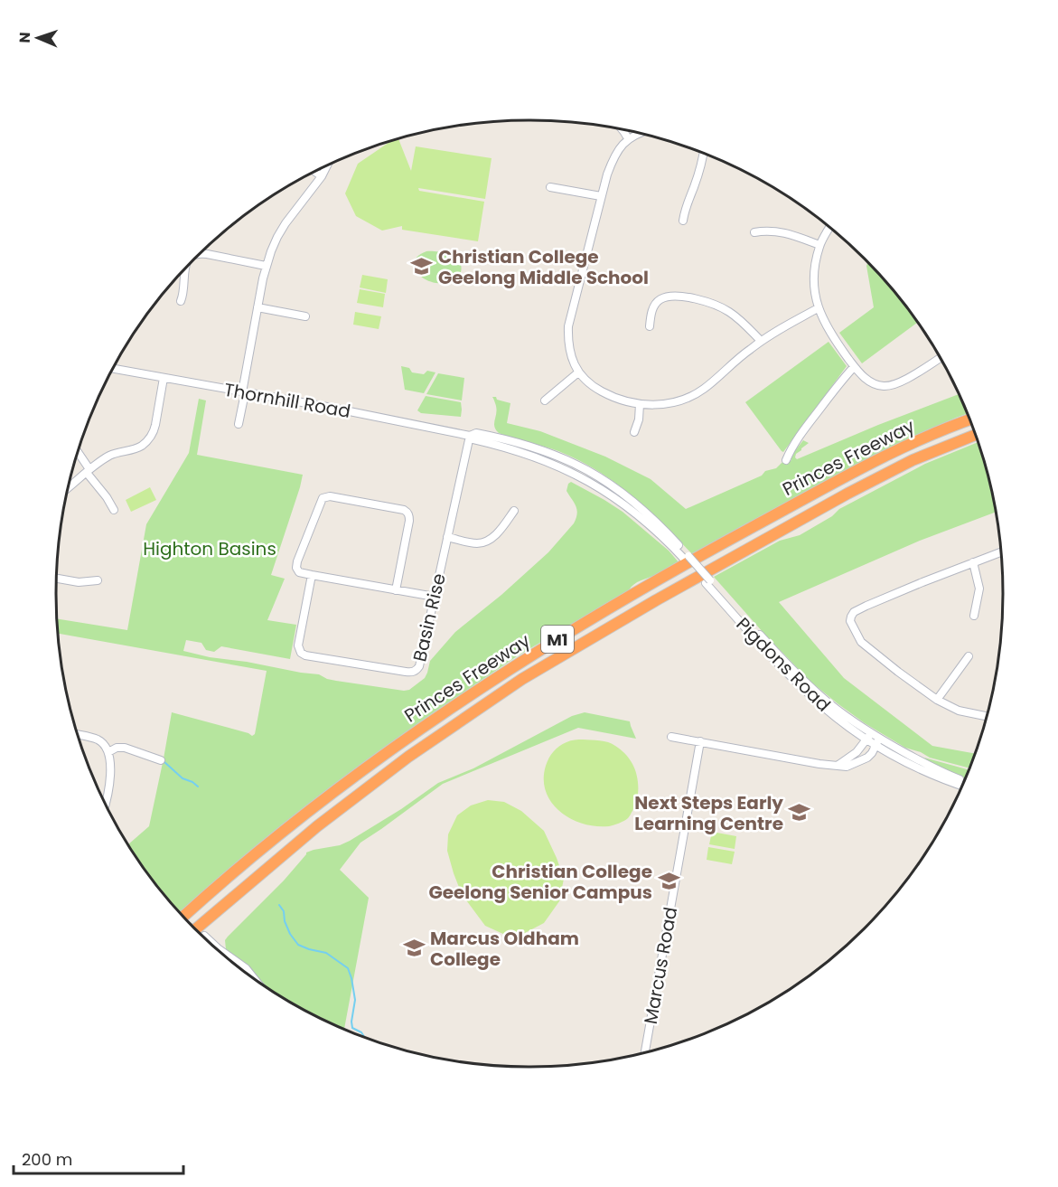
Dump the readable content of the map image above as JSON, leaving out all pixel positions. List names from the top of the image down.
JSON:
{
  "streets": {
    "highway": ["Princes Freeway", "M1"],
    "street": [
      "Thornhill Road",
      "Basin Rise",
      "Pigdons Road",
      "Marcus Road"
    ]
  },
  "crossings": [
    ["Thornhill Road", "Basin Rise"],
    ["Thornhill Road", "Pigdons Road"]
  ],
  "parks": ["Highton Basins"],
  "places": {
    "school or university": [
      "Christian College Geelong Middle School",
      "Next Steps Early Learning Centre",
      "Christian College Geelong Senior Campus",
      "Marcus Oldham College"
    ]
  },
  "scale_bar": "200 m",
  "north": "left"
}
